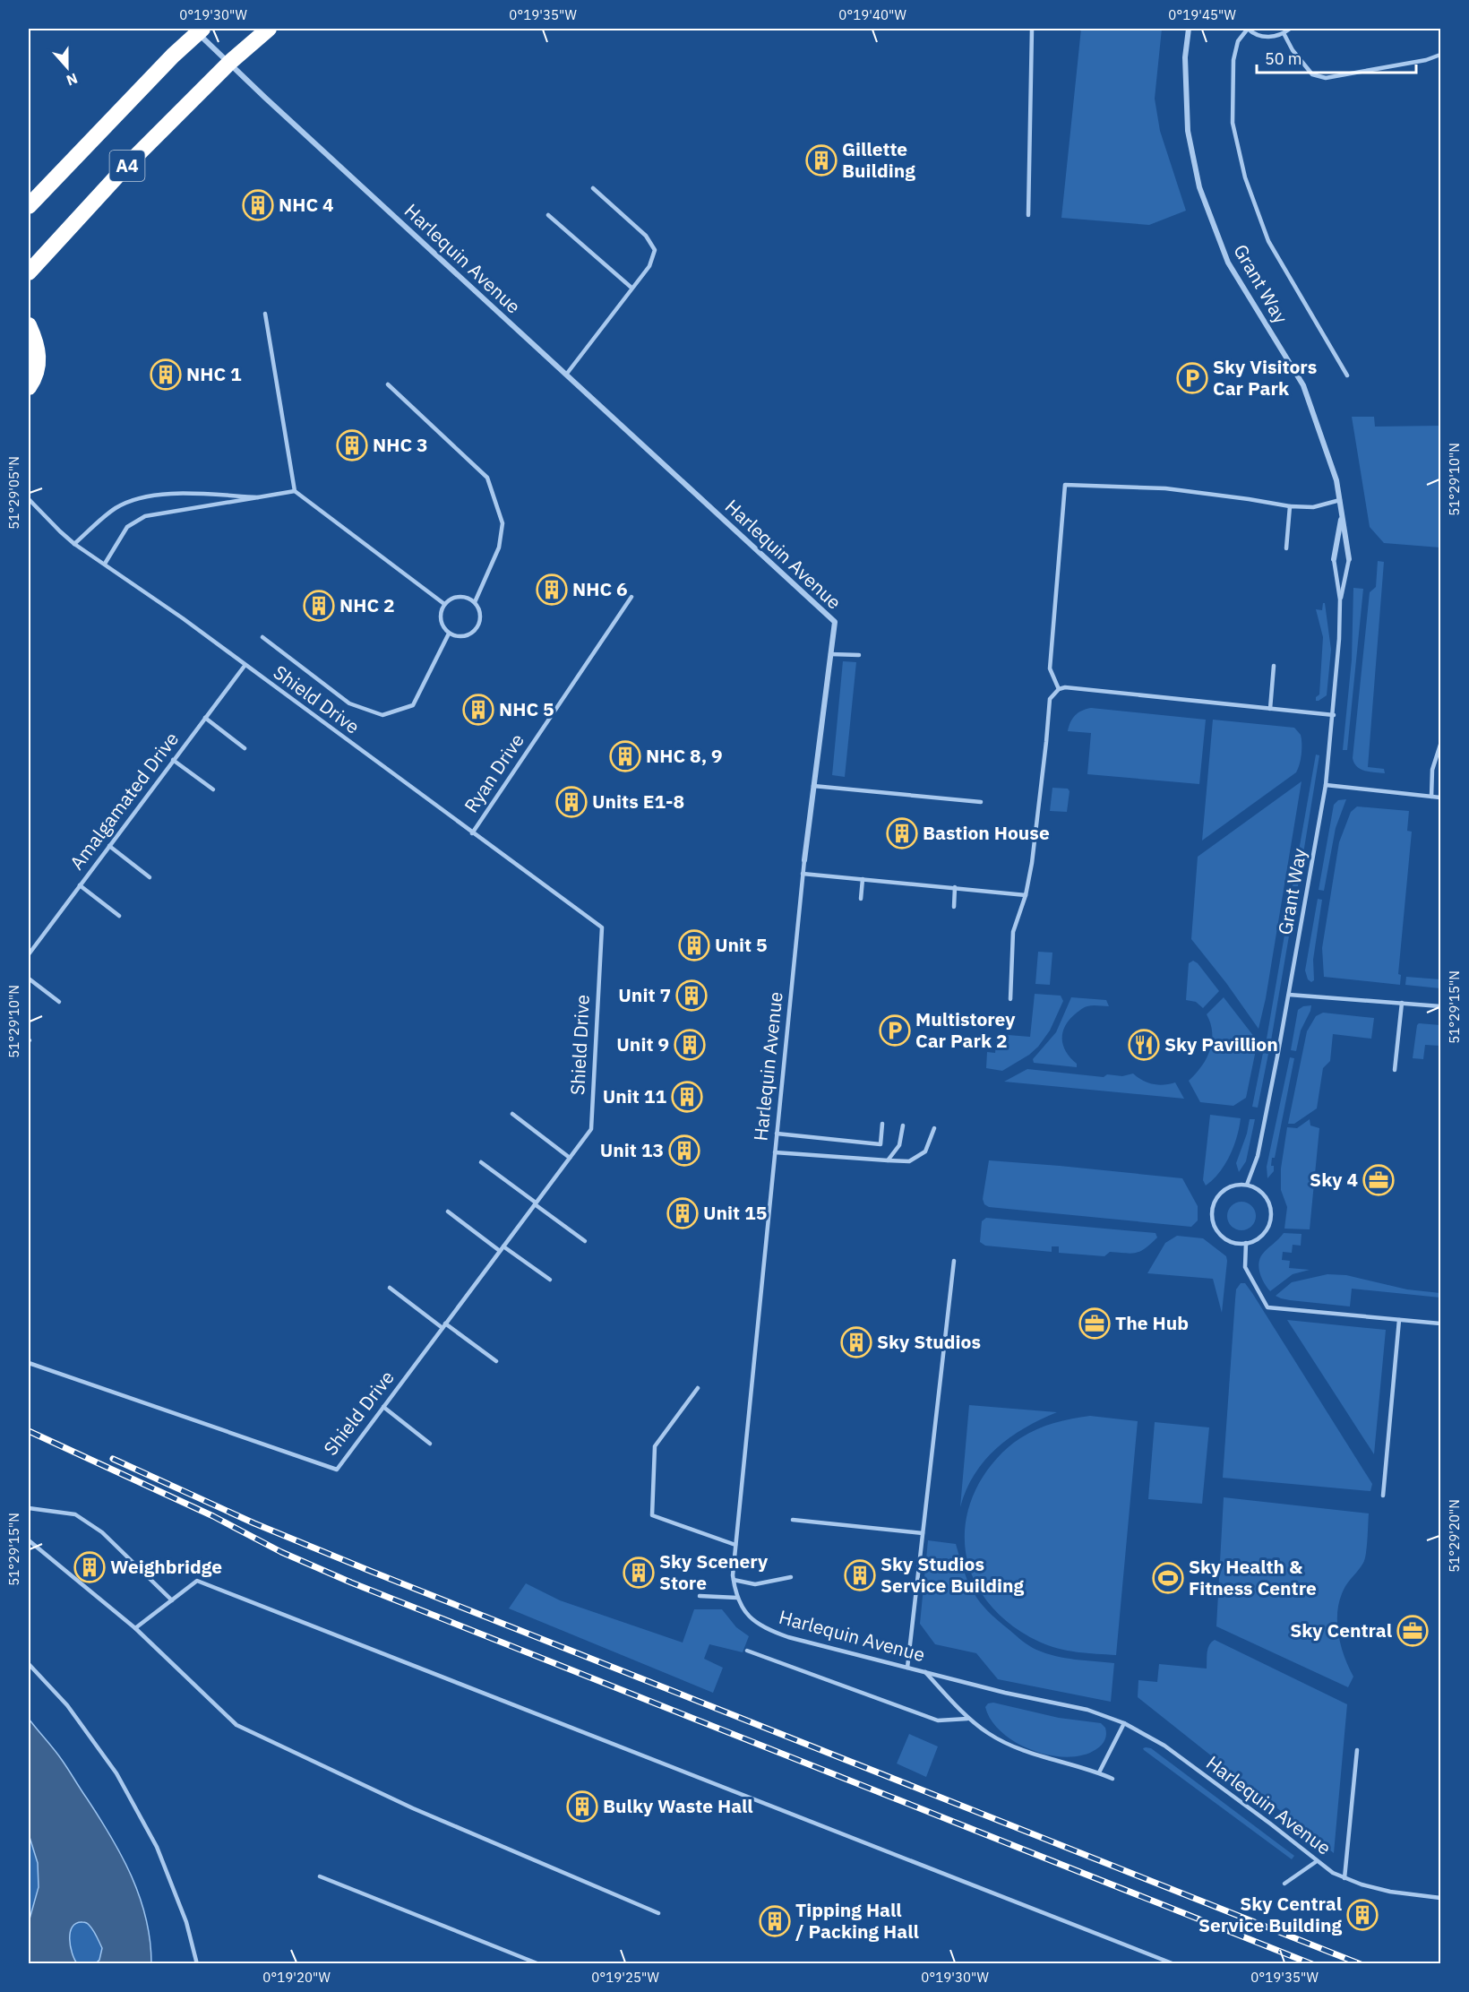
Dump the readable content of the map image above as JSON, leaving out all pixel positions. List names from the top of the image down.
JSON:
{
  "streets": {
    "highway": ["A4"],
    "street": ["Harlequin Avenue", "Grant Way"],
    "lane": ["Shield Drive", "Ryan Drive", "Amalgamated Drive"]
  },
  "crossings": [
    ["A4", "Harlequin Avenue"],
    ["Shield Drive", "Ryan Drive"],
    ["Shield Drive", "Amalgamated Drive"]
  ],
  "places": {
    "building": [
      "Gillette Building",
      "NHC 4",
      "NHC 1",
      "NHC 3",
      "NHC 6",
      "NHC 2",
      "NHC 5",
      "NHC 8, 9",
      "Units E1-8",
      "Bastion House",
      "Unit 5",
      "Unit 7",
      "Unit 9",
      "Unit 11",
      "Unit 13",
      "Unit 15",
      "Sky Studios",
      "Weighbridge",
      "Sky Scenery Store",
      "Sky Studios Service Building",
      "Bulky Waste Hall",
      "Sky Central Service Building",
      "Tipping Hall / Packing Hall"
    ],
    "parking": ["Sky Visitors Car Park", "Multistorey Car Park 2"],
    "restaurant": ["Sky Pavillion"],
    "office": ["Sky 4", "The Hub", "Sky Central"],
    "sports": ["Sky Health & Fitness Centre"]
  },
  "scale_bar": "50 m",
  "north": "bottom",
  "coordinates": [
    "0°19'30\"W",
    "0°19'35\"W",
    "0°19'40\"W",
    "0°19'45\"W",
    "51°29'10\"N",
    "51°29'05\"N",
    "51°29'15\"N",
    "51°29'20\"N",
    "0°19'20\"W",
    "0°19'25\"W"
  ]
}
